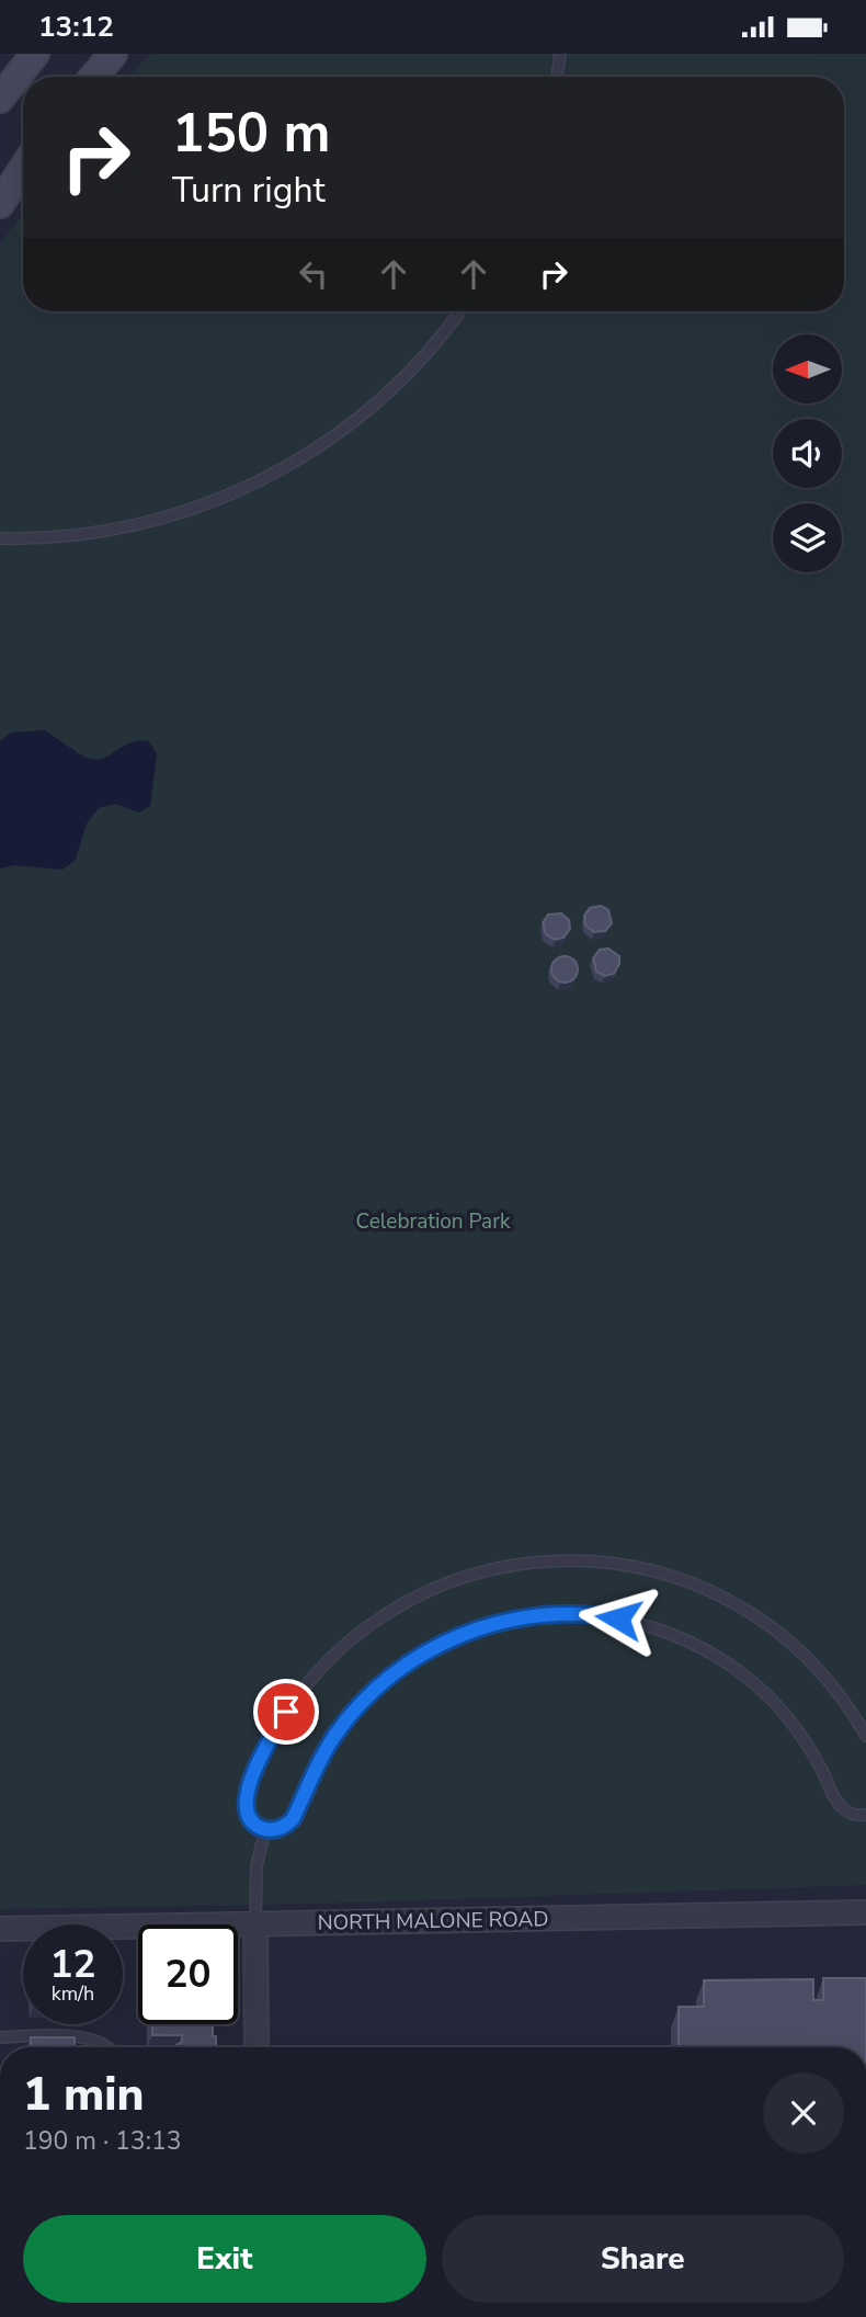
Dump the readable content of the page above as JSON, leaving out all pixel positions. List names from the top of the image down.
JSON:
{
  "streets": {
    "street": ["NORTH MALONE ROAD"]
  },
  "parks": ["Celebration Park"],
  "north": "left",
  "page": {
    "status": "13:12",
    "turn": ["150 m", "Turn right"],
    "speed": "12 km/h",
    "limit": "20",
    "heading": ["1 min", "190 m · 13:13"],
    "buttons": ["Exit", "Share"]
  }
}
